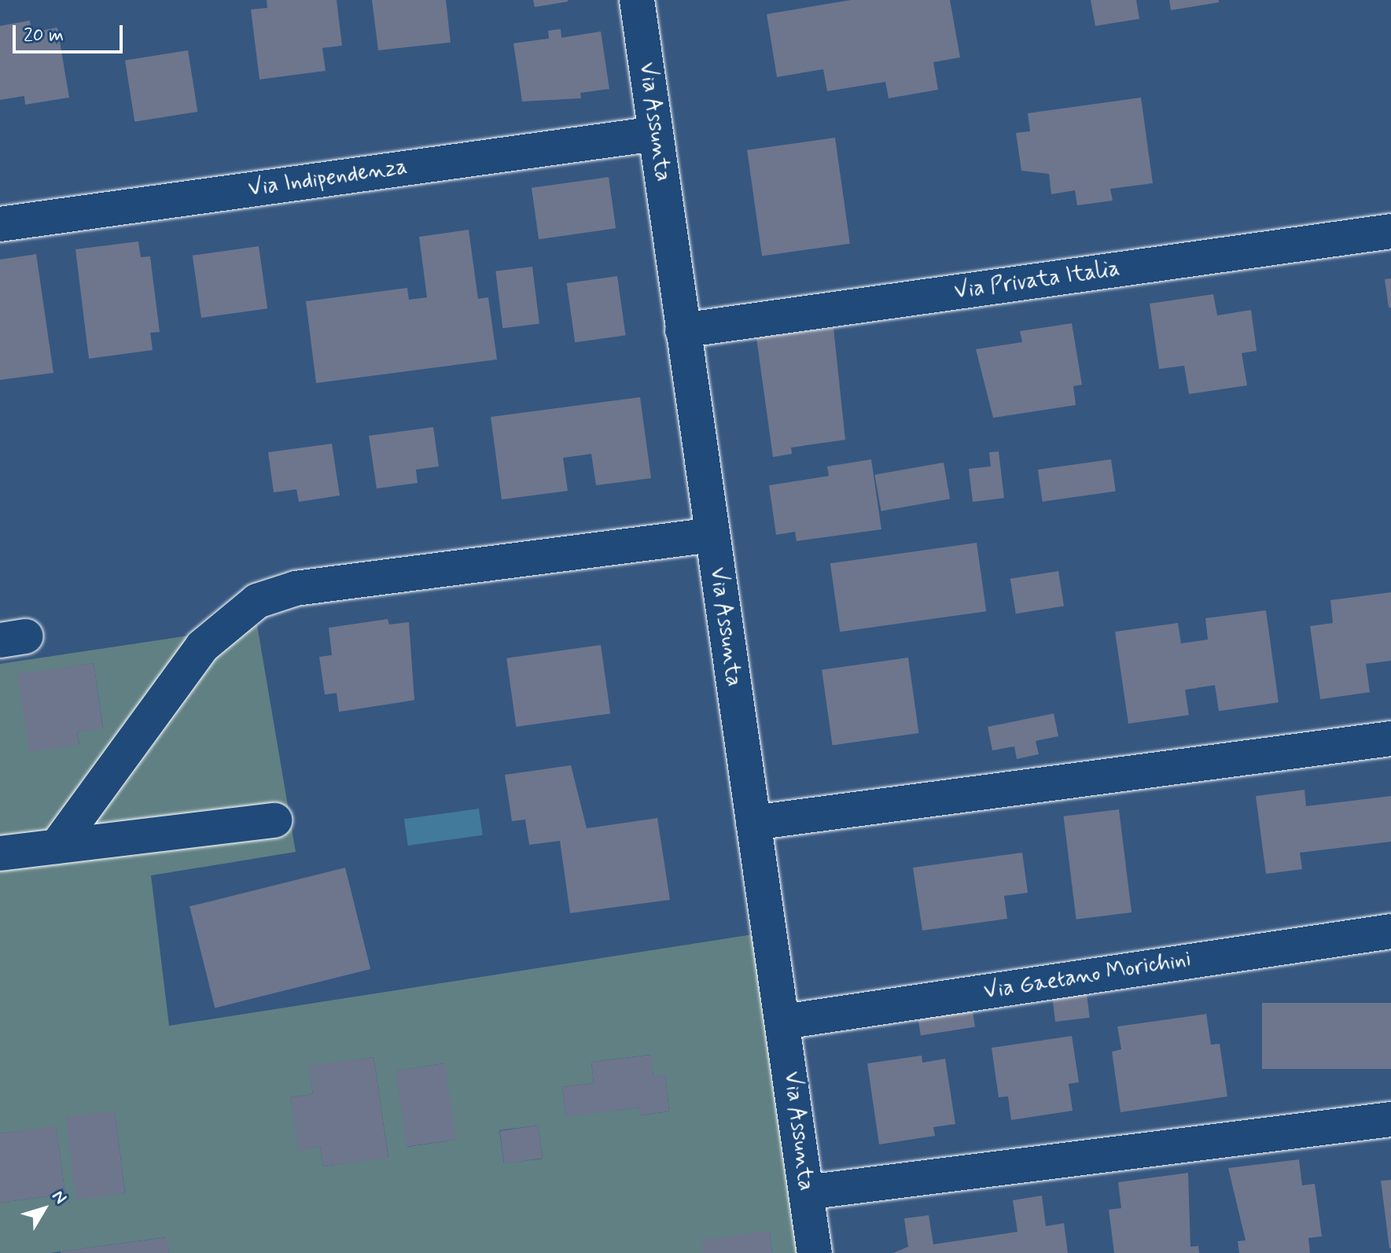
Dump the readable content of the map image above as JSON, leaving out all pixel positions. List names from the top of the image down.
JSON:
{
  "streets": {
    "street": [
      "Via Assunta",
      "Via Indipendenza",
      "Via Privata Italia",
      "Via Gaetano Morichini"
    ]
  },
  "crossings": [
    ["Via Assunta", "Via Indipendenza"],
    ["Via Assunta", "Via Privata Italia"],
    ["Via Assunta", "Via Gaetano Morichini"]
  ],
  "scale_bar": "20 m",
  "north": "top right"
}
